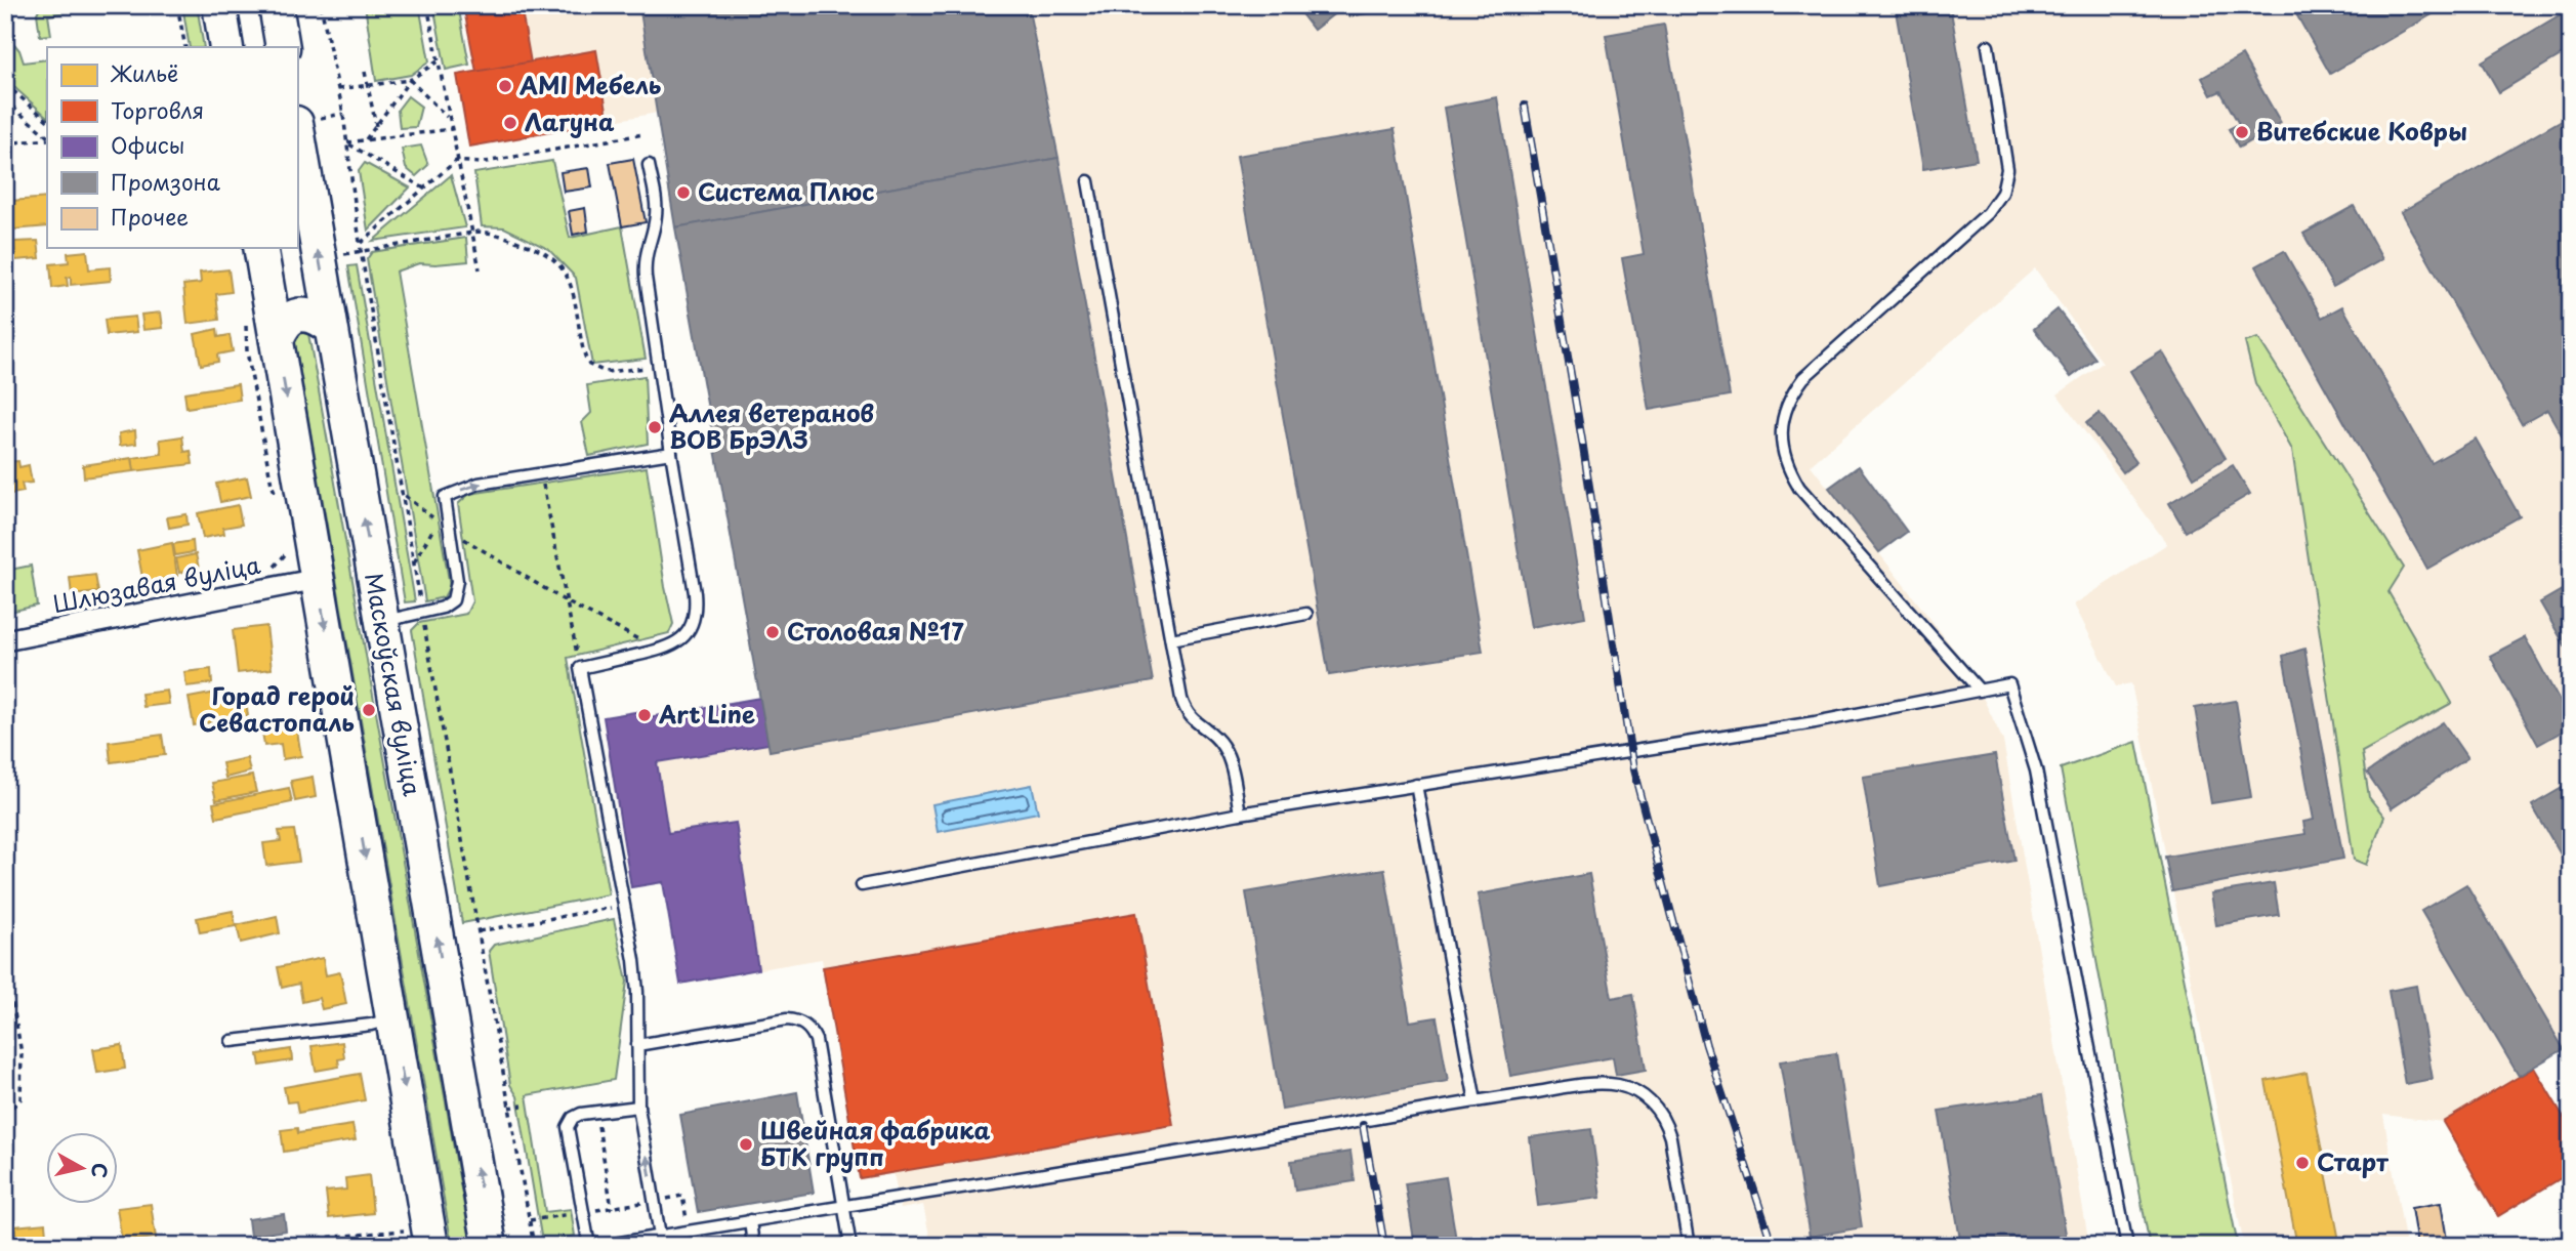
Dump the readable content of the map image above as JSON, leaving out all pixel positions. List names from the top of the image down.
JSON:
{
  "streets": {
    "main road": ["Маскоўская вуліца"],
    "street": ["Шлюзавая вуліца"]
  },
  "places": [
    "AMI Мебель",
    "Лагуна",
    "Витебские Ковры",
    "Система Плюс",
    "Аллея ветеранов ВОВ БрЭЛЗ",
    "Столовая №17",
    "Горад герой Севастопаль",
    "Art Line",
    "Швейная фабрика БТК групп",
    "Старт"
  ],
  "legend": [
    "Жильё",
    "Торговля",
    "Офисы",
    "Промзона",
    "Прочее"
  ],
  "north": "right"
}
